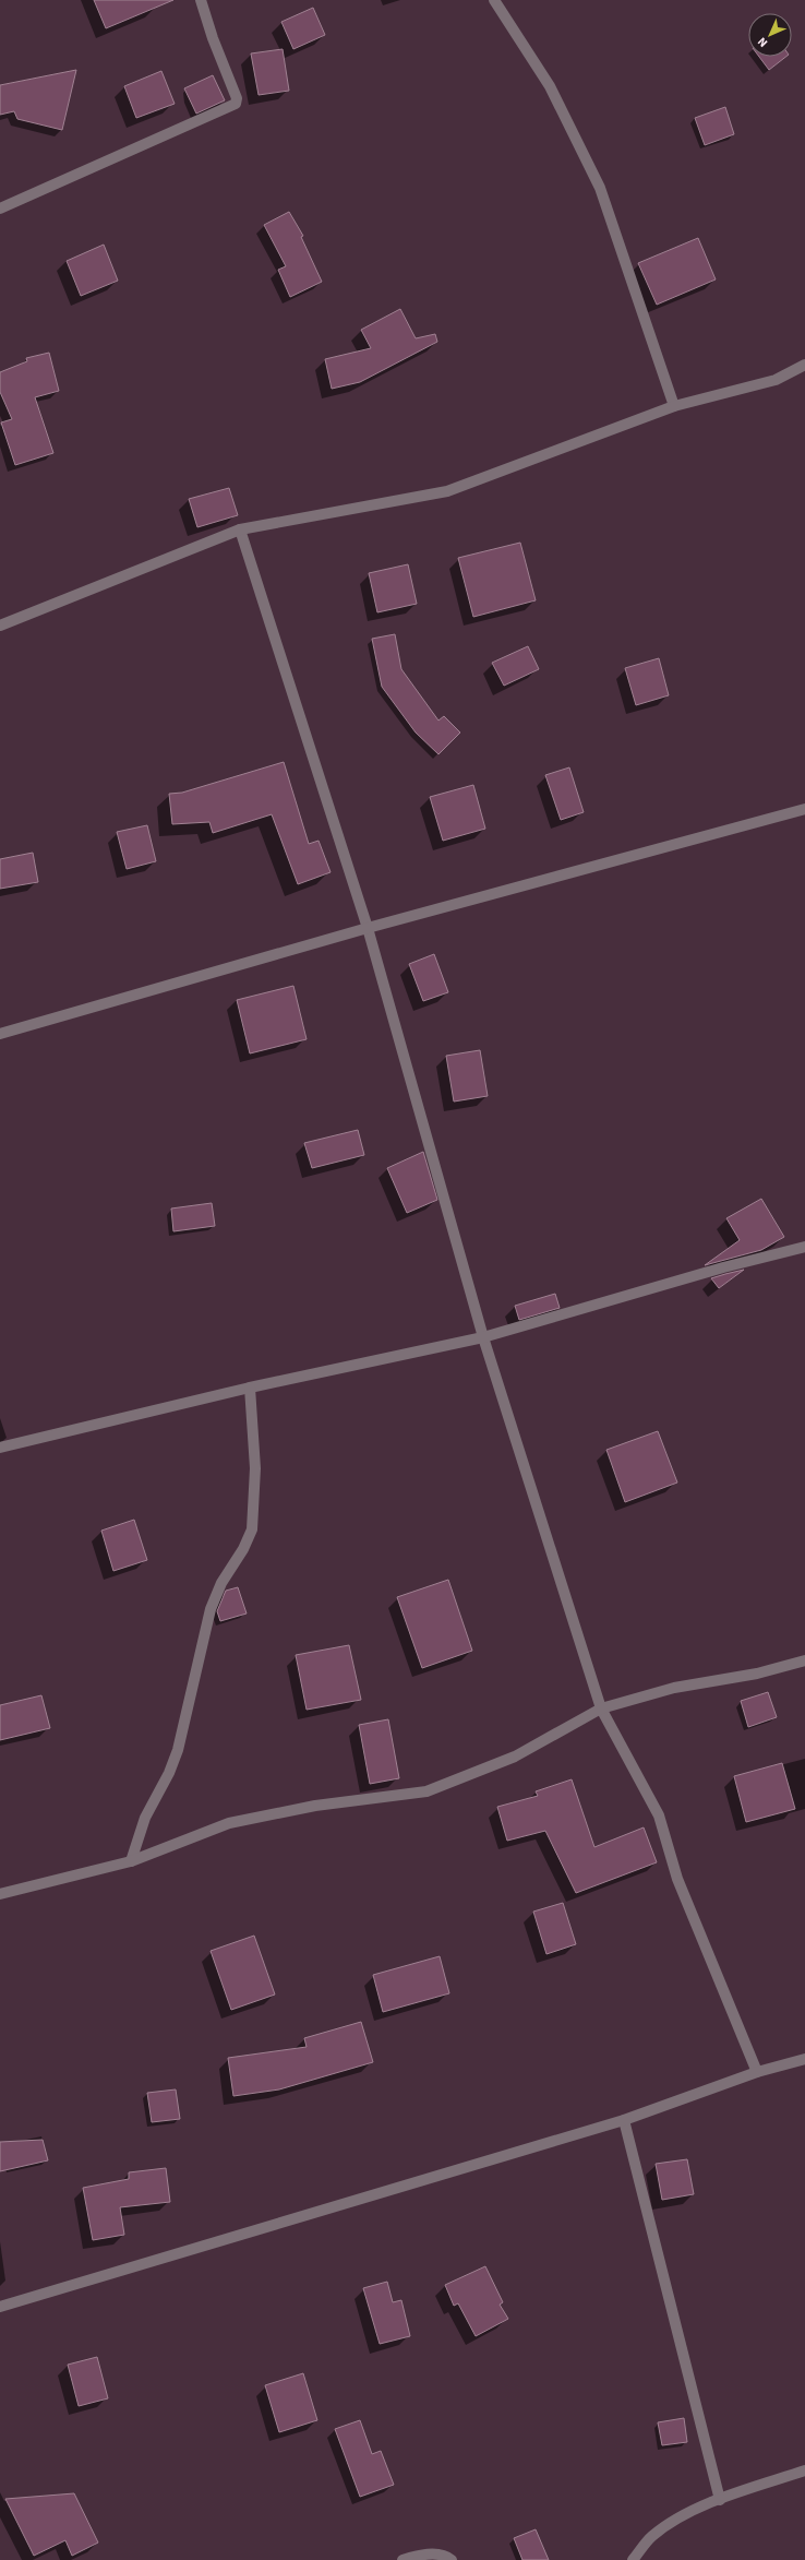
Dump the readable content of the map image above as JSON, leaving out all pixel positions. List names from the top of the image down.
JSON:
{
  "north": "bottom left"
}
